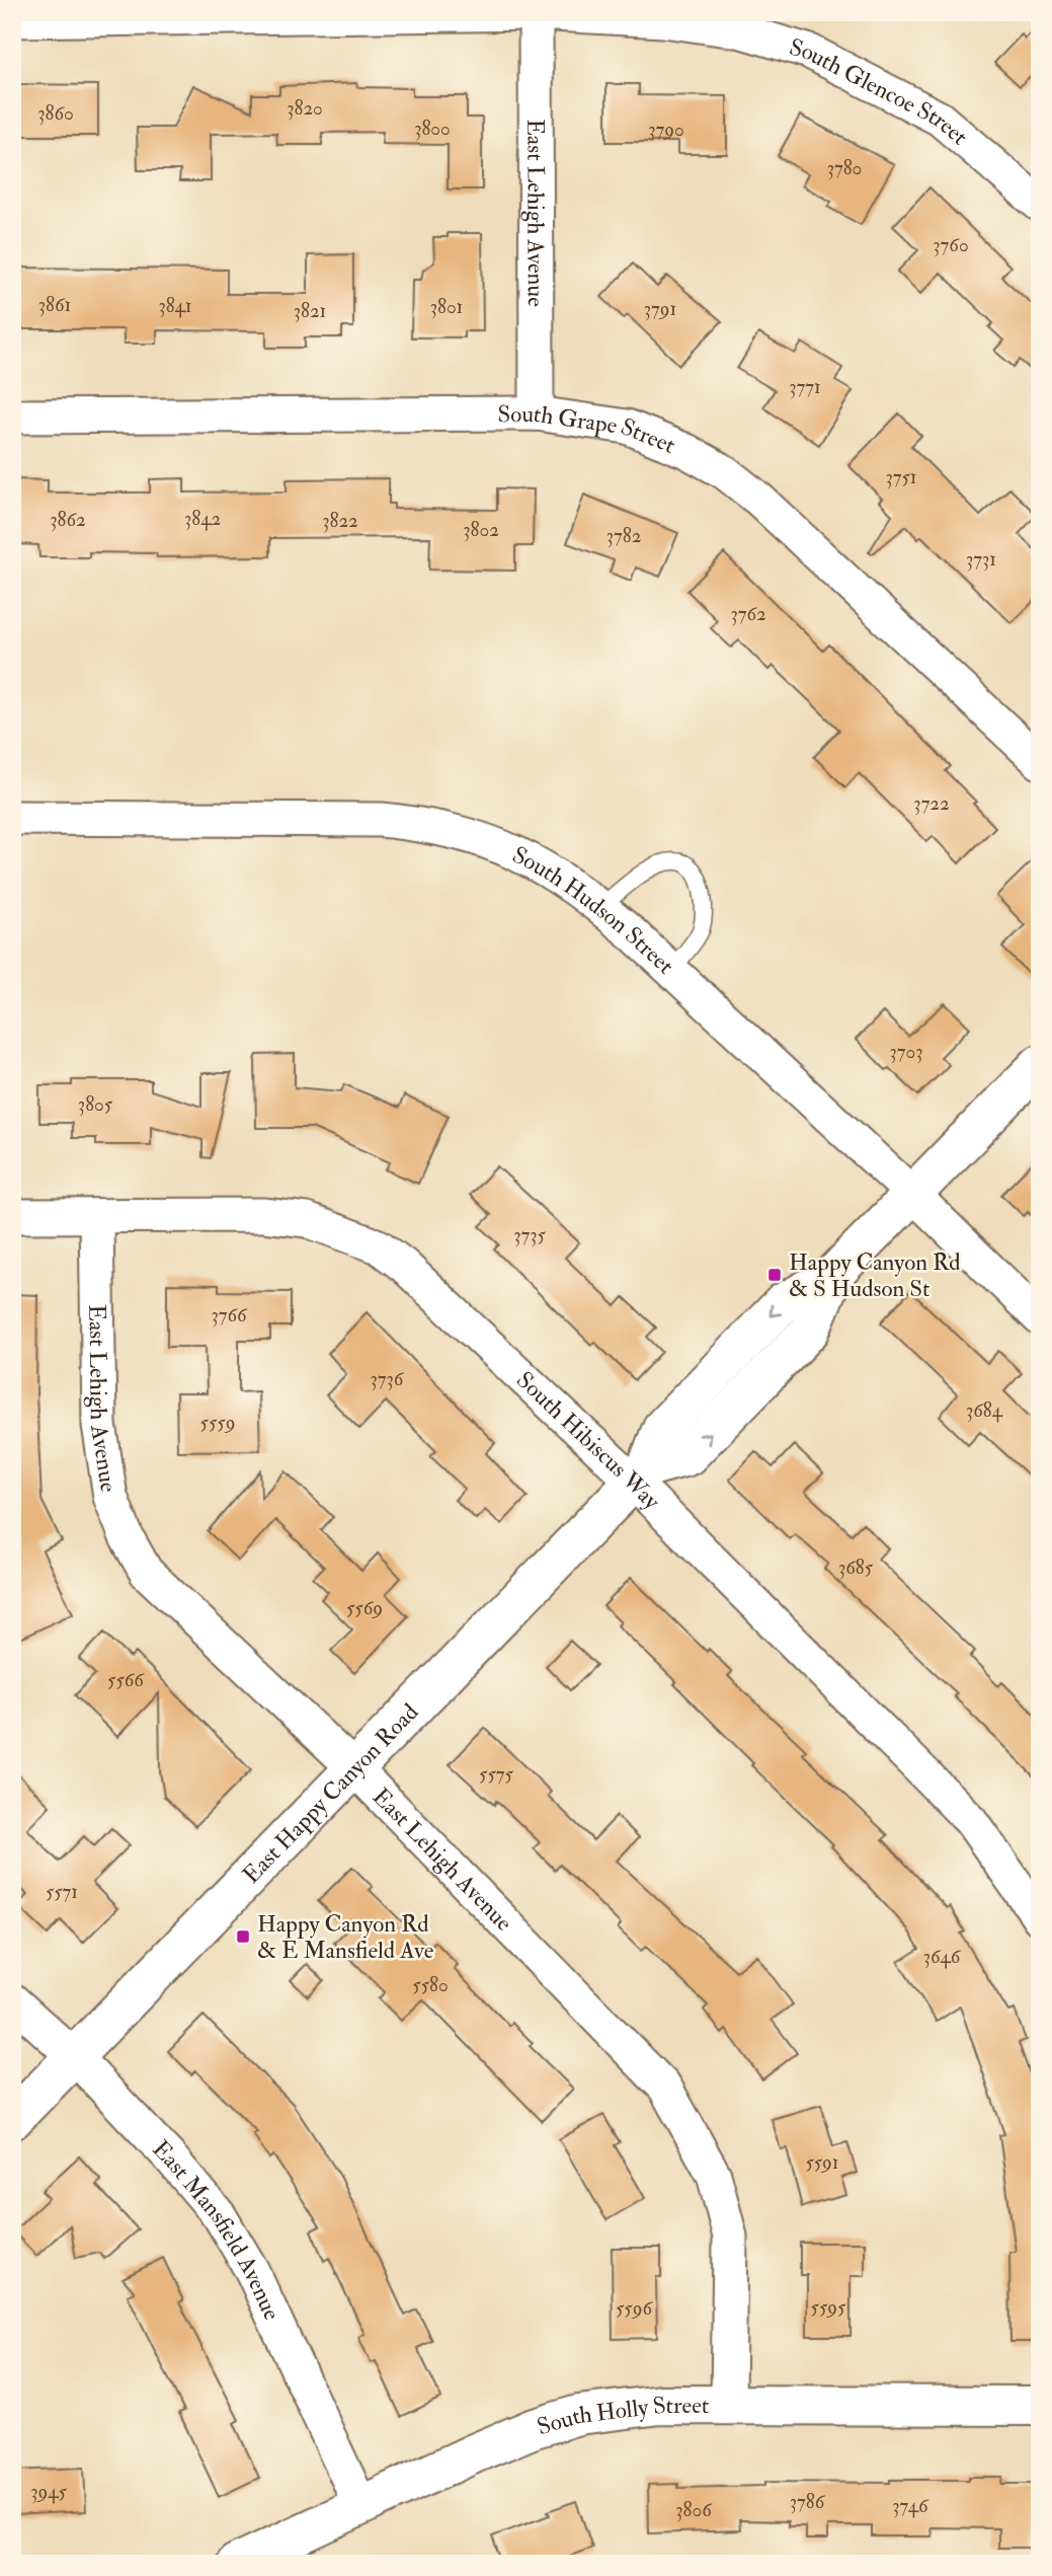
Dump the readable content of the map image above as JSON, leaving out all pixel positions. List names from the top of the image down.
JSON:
{
  "streets": {
    "street": [
      "South Glencoe Street",
      "East Lehigh Avenue",
      "South Grape Street",
      "South Hudson Street",
      "South Hibiscus Way",
      "East Happy Canyon Road",
      "East Mansfield Avenue",
      "South Holly Street"
    ]
  },
  "crossings": [
    ["South Glencoe Street", "East Lehigh Avenue"],
    ["East Lehigh Avenue", "South Grape Street"],
    ["East Lehigh Avenue", "South Hibiscus Way"],
    ["East Lehigh Avenue", "East Happy Canyon Road"],
    ["East Lehigh Avenue", "South Holly Street"],
    ["South Hudson Street", "East Happy Canyon Road"],
    ["South Hibiscus Way", "East Happy Canyon Road"],
    ["East Happy Canyon Road", "East Mansfield Avenue"],
    ["East Mansfield Avenue", "South Holly Street"]
  ],
  "places": {
    "transit": ["Happy Canyon Rd & S Hudson St", "Happy Canyon Rd & E Mansfield Ave"]
  },
  "house_numbers": [
    "3820",
    "3860",
    "3800",
    "3790",
    "3780",
    "3760",
    "3861",
    "3841",
    "3801",
    "3791",
    "3821",
    "3771",
    "3751",
    "3842",
    "3862",
    "3822",
    "3802",
    "3782",
    "3731",
    "3762",
    "3722",
    "3703",
    "3805",
    "3735",
    "3766",
    "3736",
    "3684",
    "5559",
    "3685",
    "5569",
    "5566",
    "5575",
    "5571",
    "3646",
    "5580",
    "5591",
    "5595",
    "5596",
    "3945",
    "3786",
    "3746",
    "3806"
  ]
}
